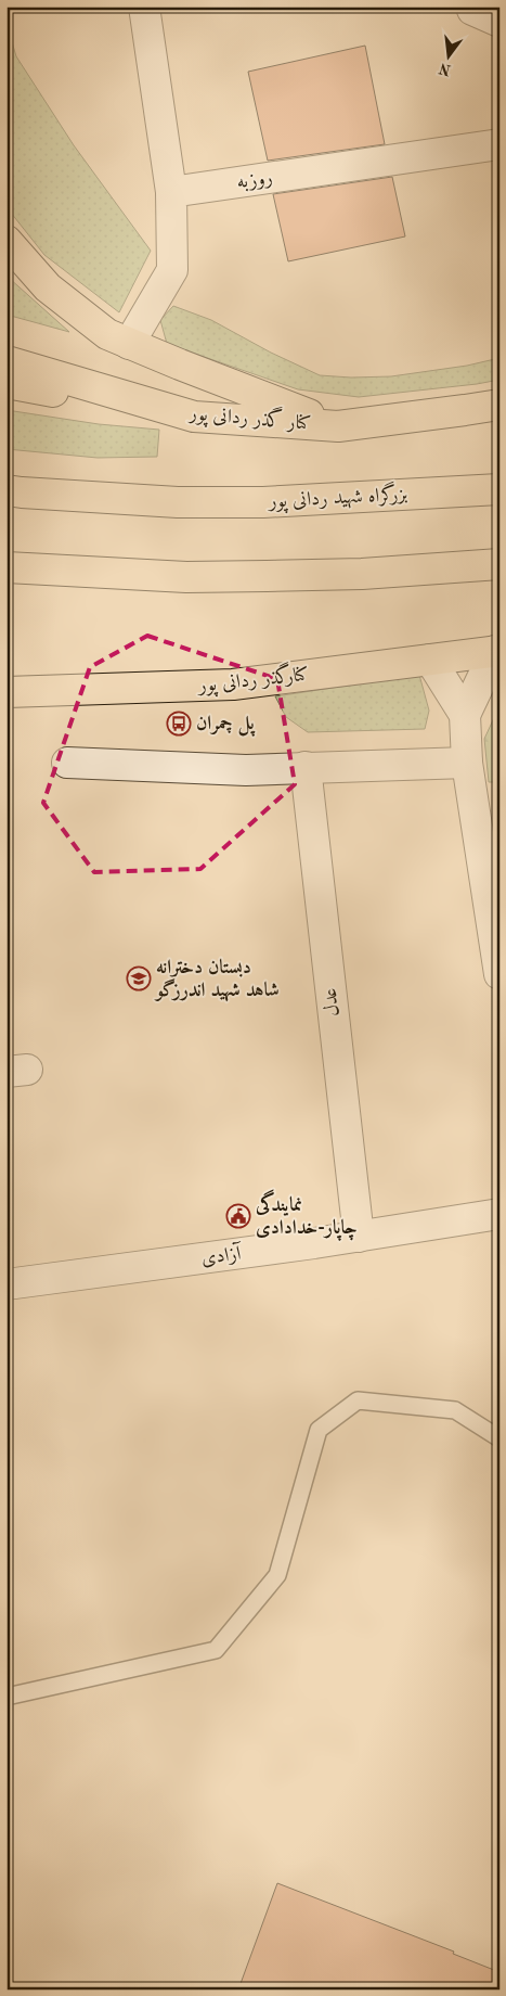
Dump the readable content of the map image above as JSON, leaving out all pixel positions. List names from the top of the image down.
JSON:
{
  "streets": {
    "main road": ["کنار گذر ردانی پور", "بزرگراه شهید ردانی پور", "کنارگذر ردانی پور"],
    "street": ["روزبه", "عدل", "آزادی"]
  },
  "crossings": [
    ["عدل", "آزادی"]
  ],
  "places": {
    "bus stop": ["پل چمران"],
    "school or university": ["دبستان دخترانه شاهد شهید اندرزگو"],
    "public building": ["نمایندگی چاپار-خدادادی"]
  },
  "north": "bottom"
}
